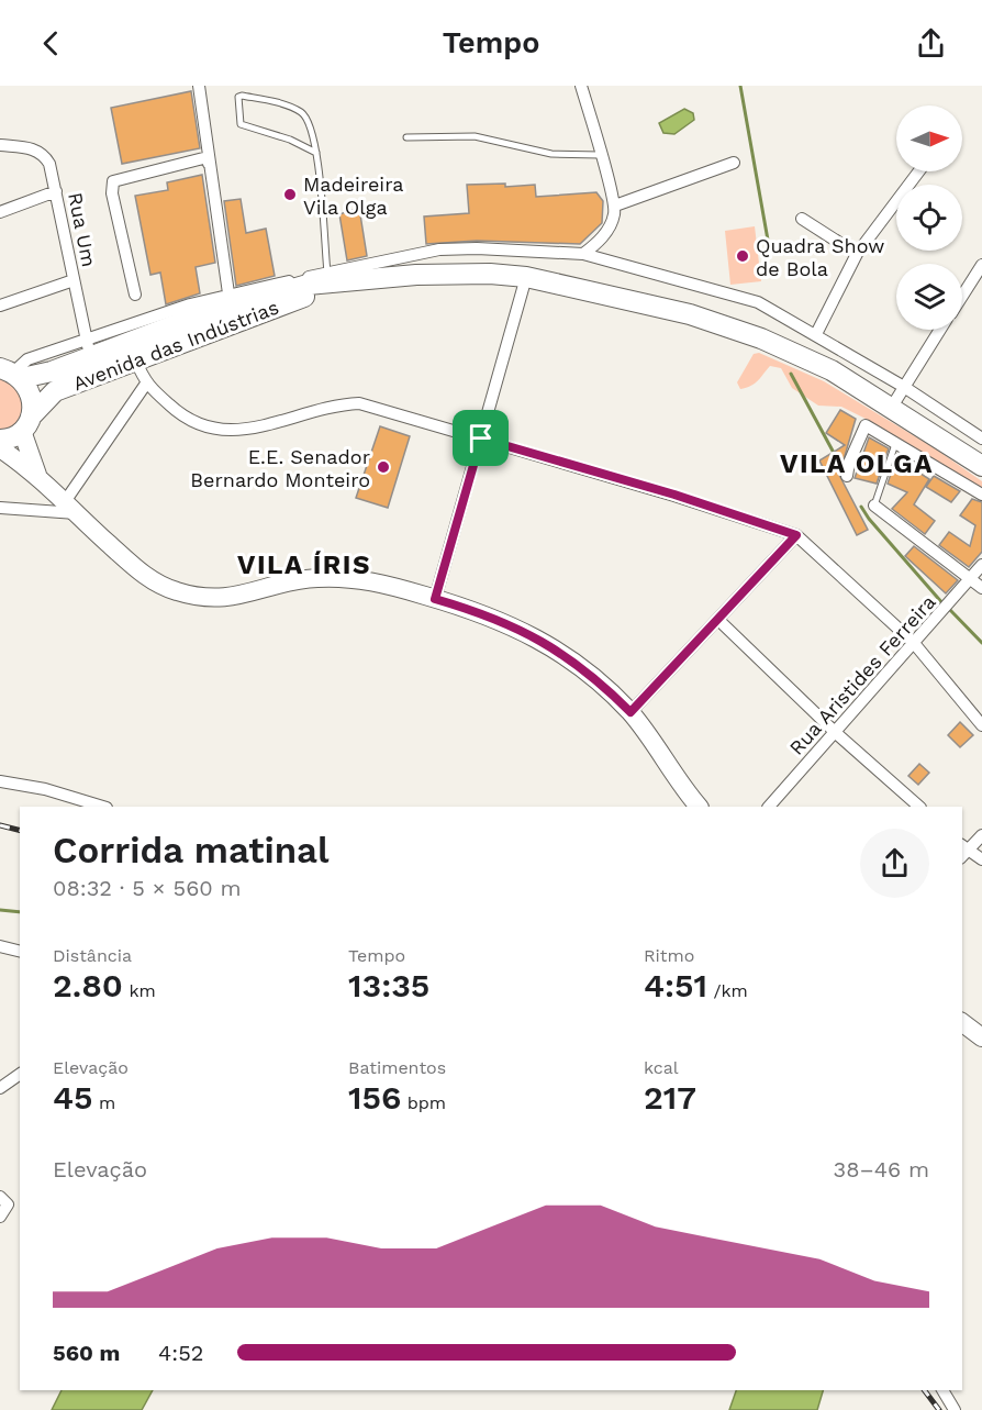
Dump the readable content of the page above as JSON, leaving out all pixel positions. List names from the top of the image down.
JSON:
{
  "streets": {
    "highway": ["Avenida das Indústrias"],
    "street": ["Rua Um", "Rua Aristides Ferreira"]
  },
  "crossings": [
    ["Rua Um", "Avenida das Indústrias"]
  ],
  "districts": ["VILA OLGA", "VILA ÍRIS"],
  "places": ["Madeireira Vila Olga", "Quadra Show de Bola", "E.E. Senador Bernardo Monteiro"],
  "north": "right",
  "page": {
    "header": "Tempo",
    "heading": ["Corrida matinal", "08:32 · 5 × 560 m"],
    "stats": [
      ["Distância", "2.80 km"],
      ["Tempo", "13:35"],
      ["Ritmo", "4:51 /km"],
      ["Elevação", "45 m"],
      ["Batimentos", "156 bpm"],
      ["kcal", "217"]
    ],
    "chart": ["Elevação", "38–46 m"],
    "list": [
      {
        "name": "560 m",
        "note": "4:52"
      }
    ]
  }
}
